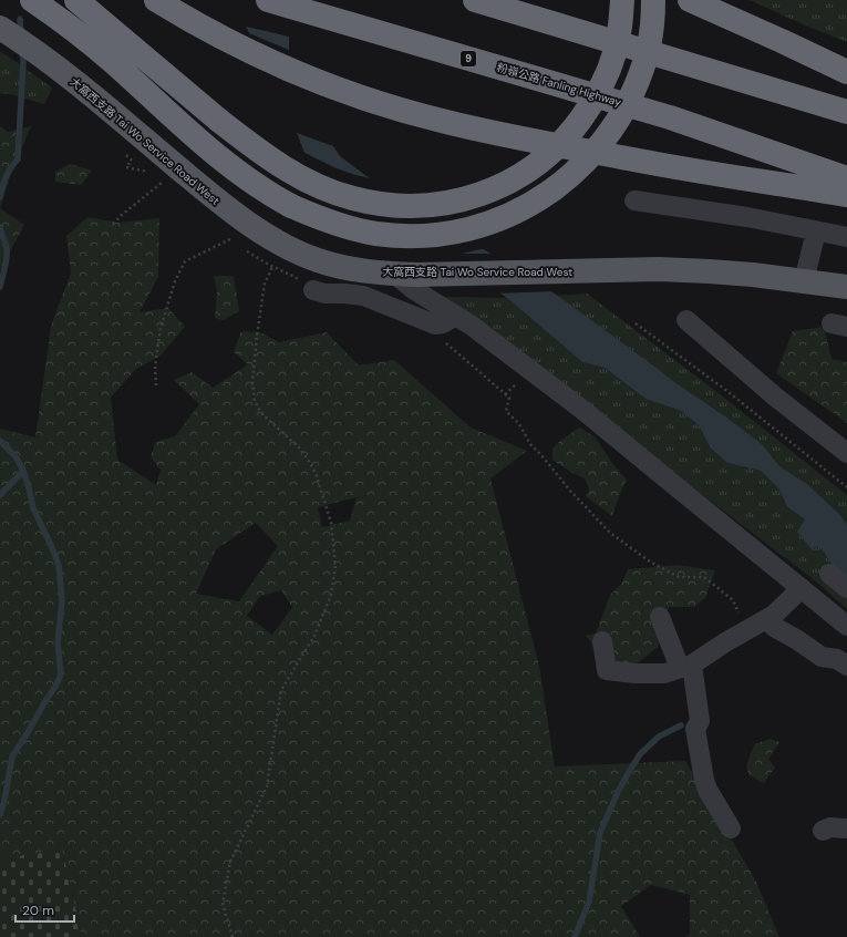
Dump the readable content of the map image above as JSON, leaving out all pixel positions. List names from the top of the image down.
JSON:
{
  "streets": {
    "highway": ["9", "粉嶺公路 Fanling Highway"],
    "main road": ["大窩西支路 Tai Wo Service Road West"]
  },
  "scale_bar": "20 m"
}
